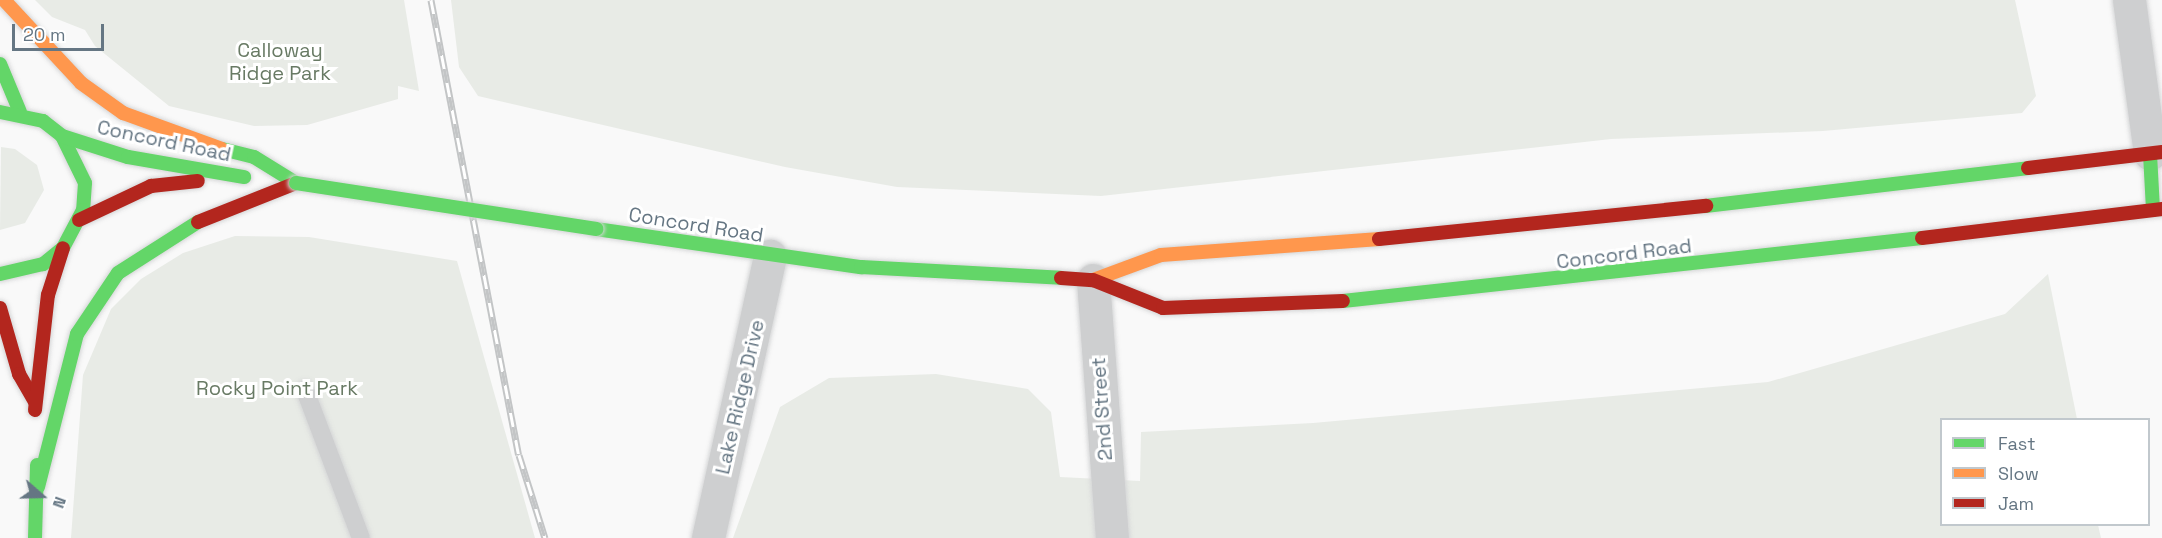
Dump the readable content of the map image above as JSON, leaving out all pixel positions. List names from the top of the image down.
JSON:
{
  "streets": {
    "main road": ["Concord Road"],
    "street": ["Lake Ridge Drive", "2nd Street"]
  },
  "crossings": [
    ["Concord Road", "Lake Ridge Drive"],
    ["Concord Road", "2nd Street"]
  ],
  "parks": ["Calloway Ridge Park", "Rocky Point Park"],
  "legend": ["Fast", "Slow", "Jam"],
  "scale_bar": "20 m",
  "north": "right"
}
